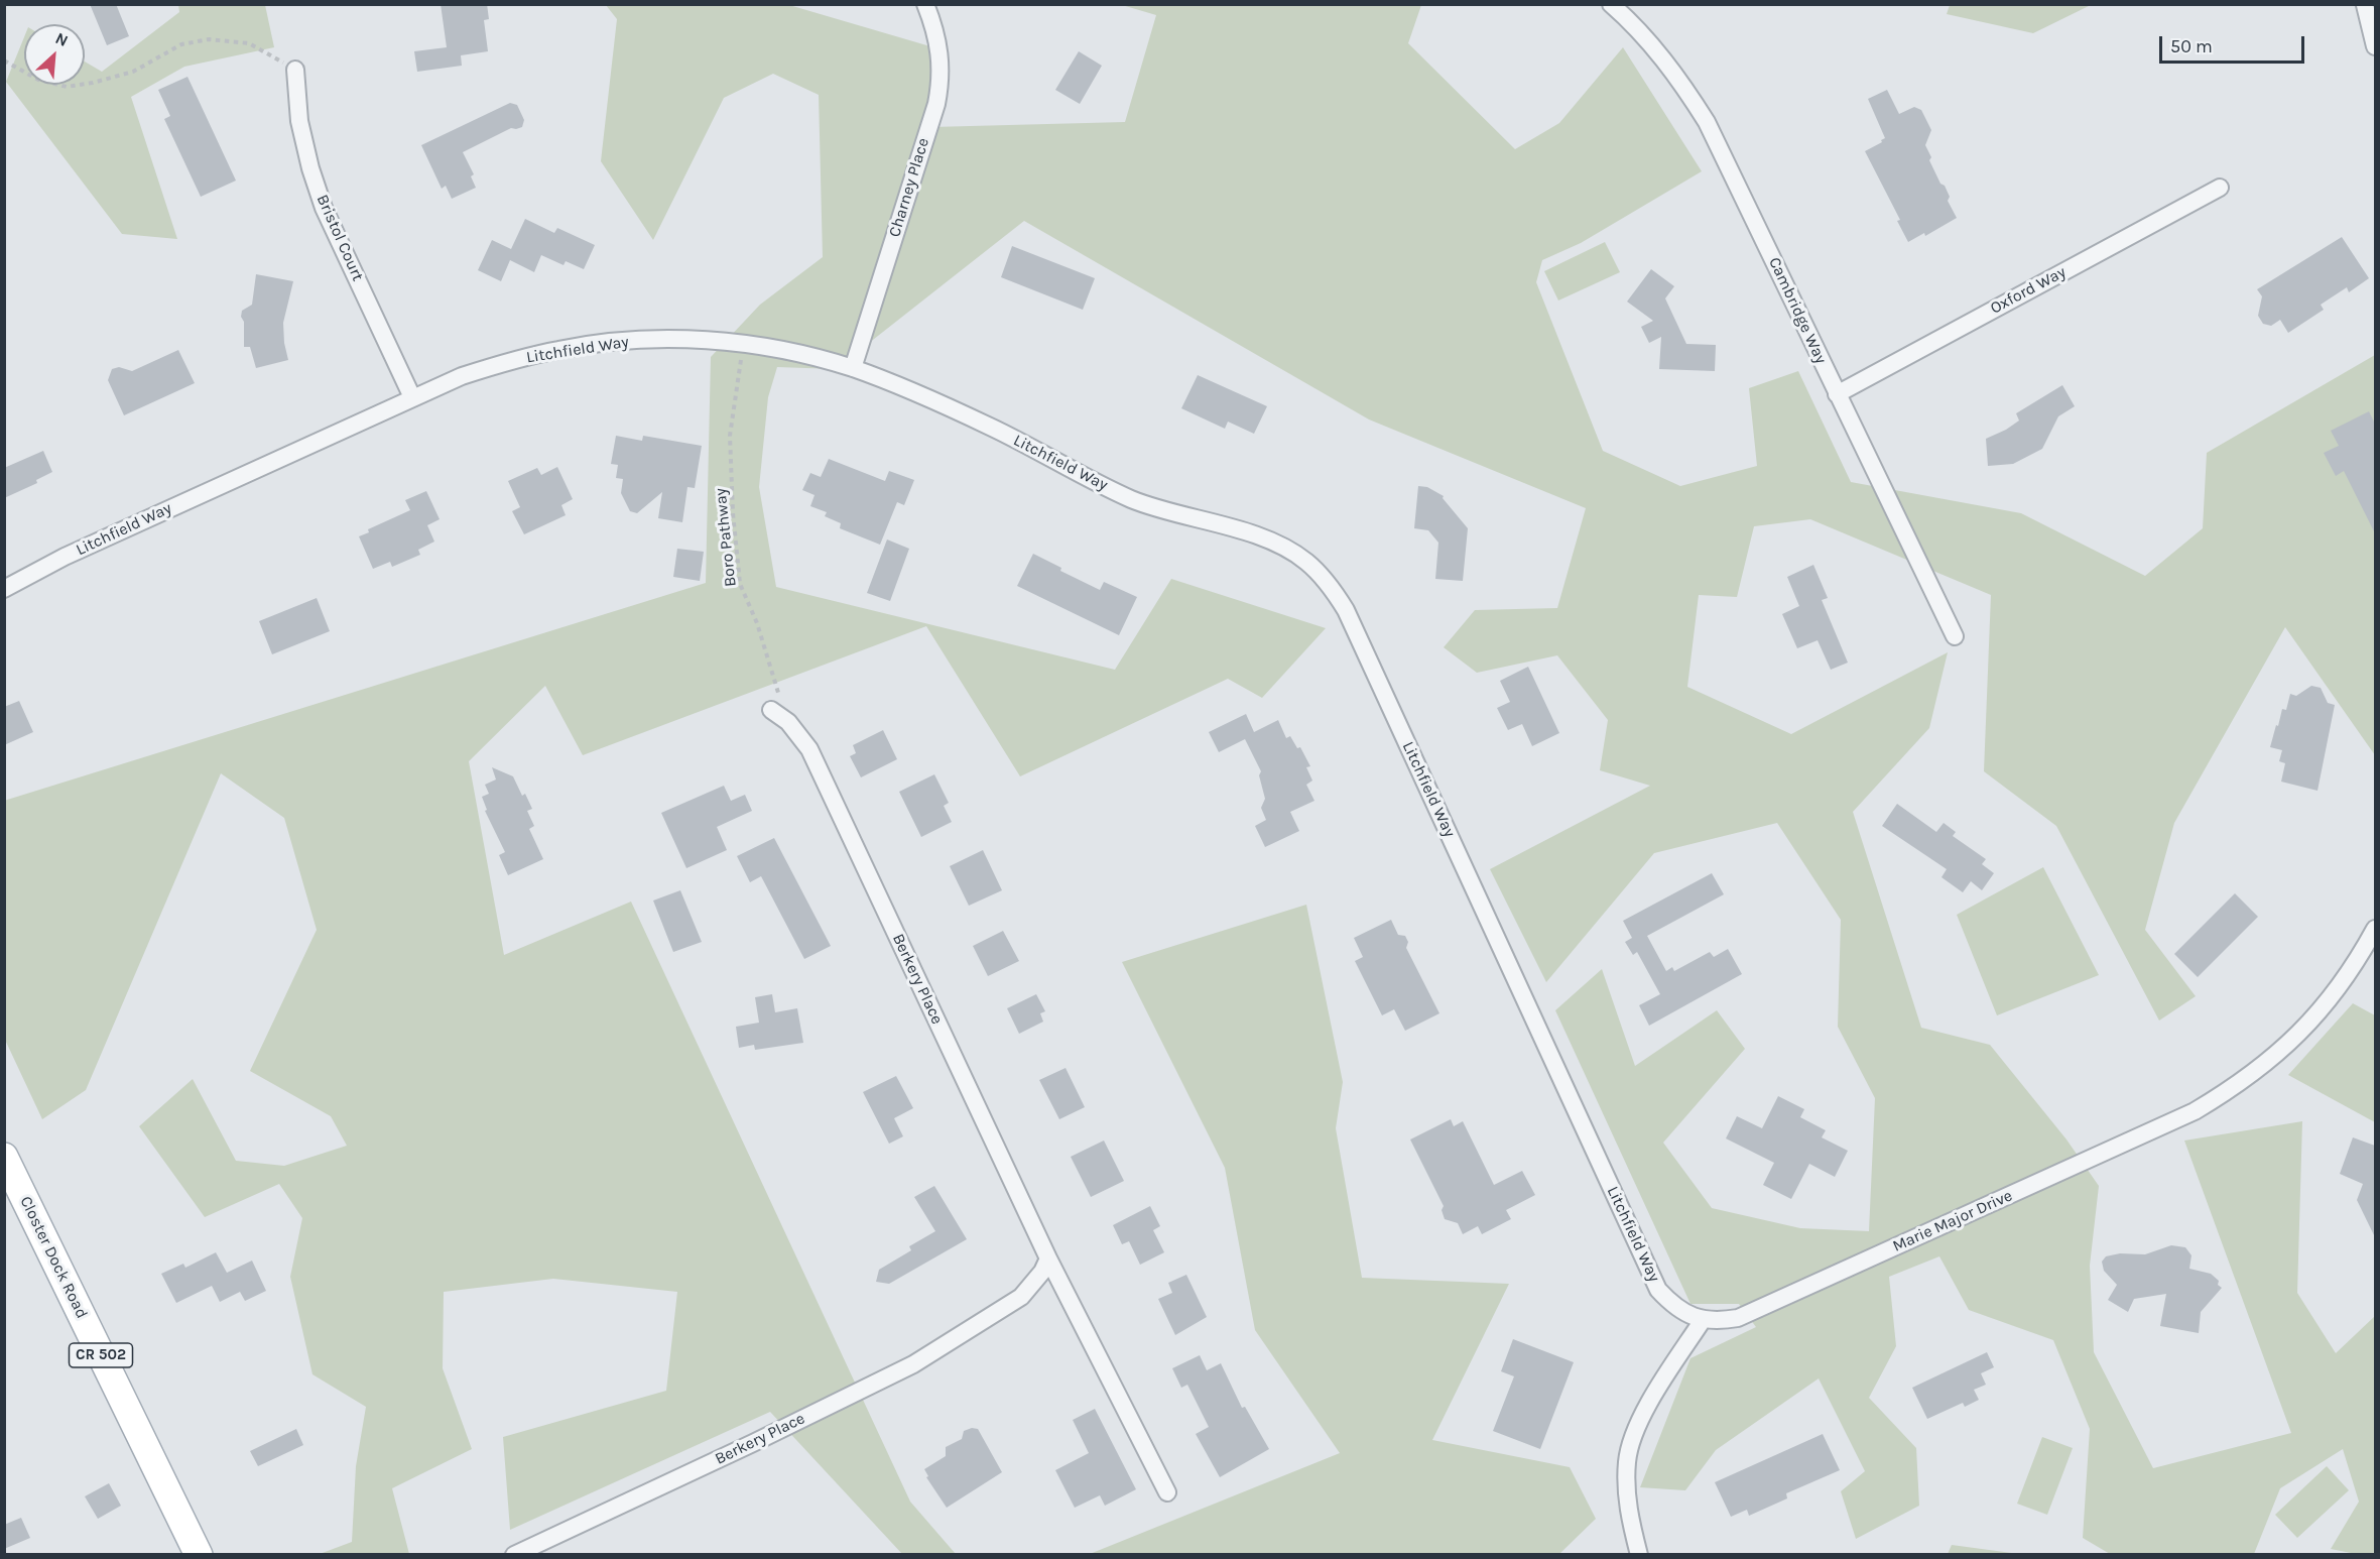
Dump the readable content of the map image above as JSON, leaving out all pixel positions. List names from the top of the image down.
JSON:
{
  "streets": {
    "main road": ["Closter Dock Road", "CR 502"],
    "street": [
      "Charney Place",
      "Bristol Court",
      "Oxford Way",
      "Cambridge Way",
      "Litchfield Way",
      "Berkery Place",
      "Marie Major Drive"
    ],
    "path": ["Boro Pathway"]
  },
  "crossings": [
    ["Charney Place", "Litchfield Way"],
    ["Bristol Court", "Litchfield Way"],
    ["Oxford Way", "Cambridge Way"],
    ["Litchfield Way", "Boro Pathway"],
    ["Litchfield Way", "Marie Major Drive"],
    ["Boro Pathway", "Berkery Place"]
  ],
  "scale_bar": "50 m",
  "north": "top right"
}
